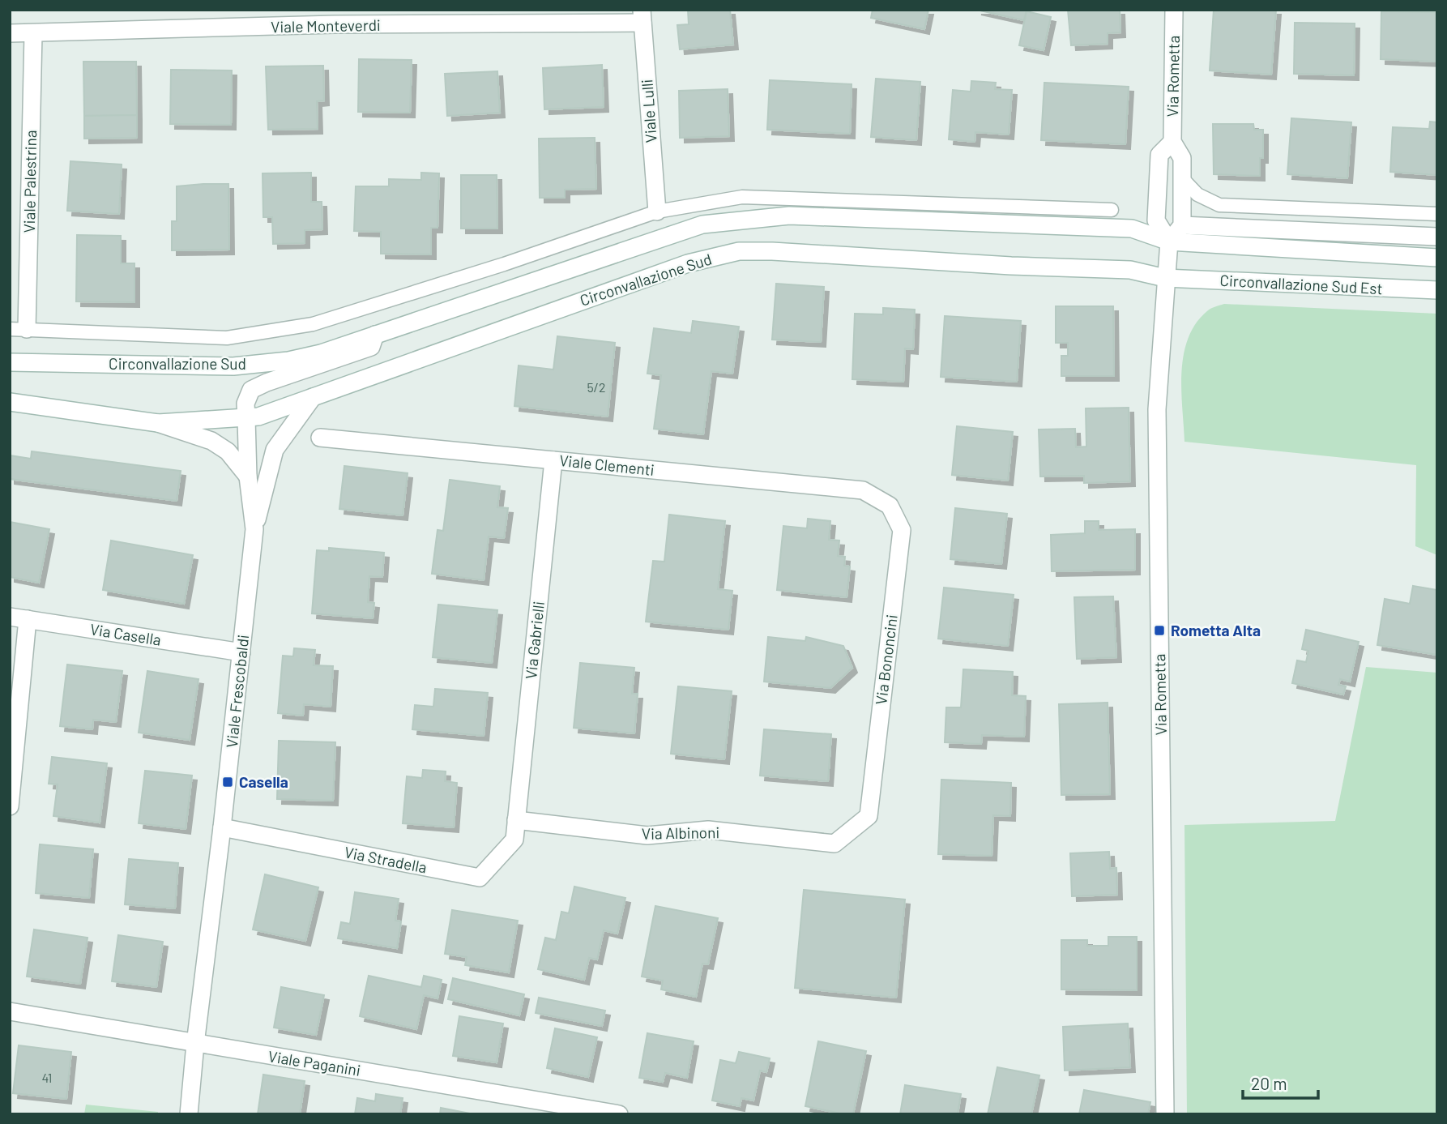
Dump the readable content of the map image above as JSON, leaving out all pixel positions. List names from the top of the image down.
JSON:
{
  "streets": {
    "street": [
      "Viale Monteverdi",
      "Via Rometta",
      "Viale Lulli",
      "Viale Palestrina",
      "Circonvallazione Sud",
      "Circonvallazione Sud Est",
      "Viale Clementi",
      "Via Casella",
      "Via Gabrielli",
      "Via Bononcini",
      "Viale Frescobaldi",
      "Via Albinoni",
      "Via Stradella",
      "Viale Paganini"
    ]
  },
  "crossings": [
    ["Viale Monteverdi", "Viale Lulli"],
    ["Viale Monteverdi", "Viale Palestrina"],
    ["Via Rometta", "Circonvallazione Sud"],
    ["Via Rometta", "Circonvallazione Sud Est"],
    ["Circonvallazione Sud", "Circonvallazione Sud Est"],
    ["Circonvallazione Sud", "Viale Frescobaldi"],
    ["Viale Clementi", "Via Gabrielli"],
    ["Viale Clementi", "Via Bononcini"],
    ["Via Casella", "Viale Frescobaldi"],
    ["Via Gabrielli", "Via Albinoni"],
    ["Via Gabrielli", "Via Stradella"],
    ["Via Bononcini", "Via Albinoni"],
    ["Viale Frescobaldi", "Via Stradella"],
    ["Viale Frescobaldi", "Viale Paganini"],
    ["Via Albinoni", "Via Stradella"]
  ],
  "places": {
    "transit": ["Rometta Alta", "Casella"]
  },
  "house_numbers": ["5/2", "41"],
  "scale_bar": "20 m"
}
